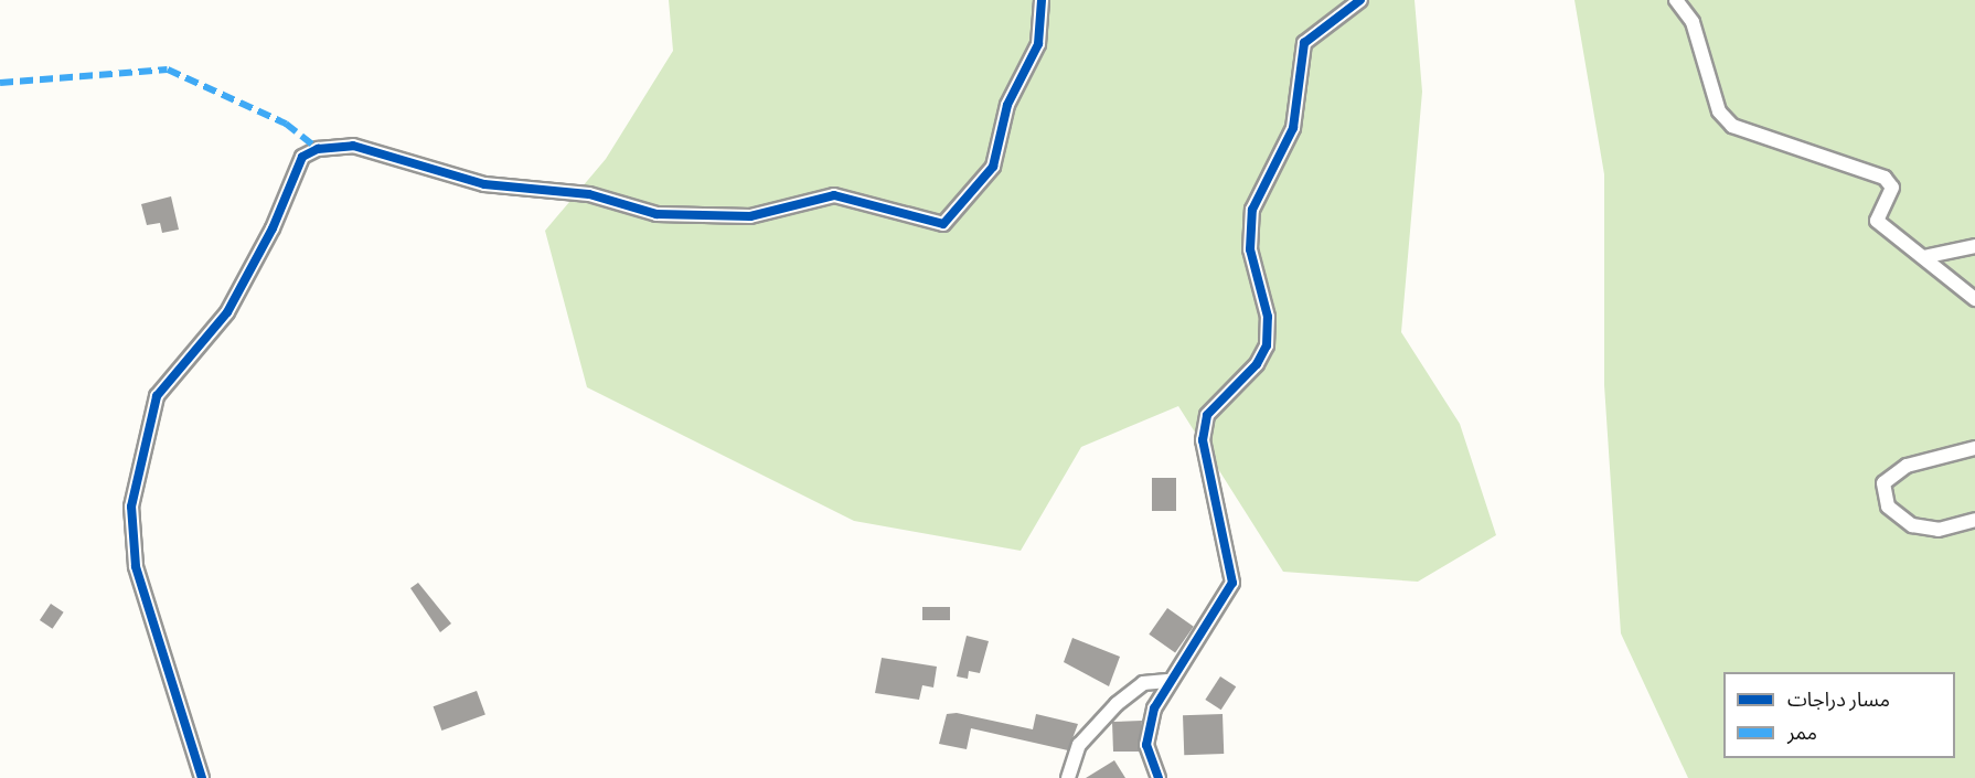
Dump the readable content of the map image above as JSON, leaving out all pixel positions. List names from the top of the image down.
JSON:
{
  "legend": ["مسار دراجات", "ممر"]
}
